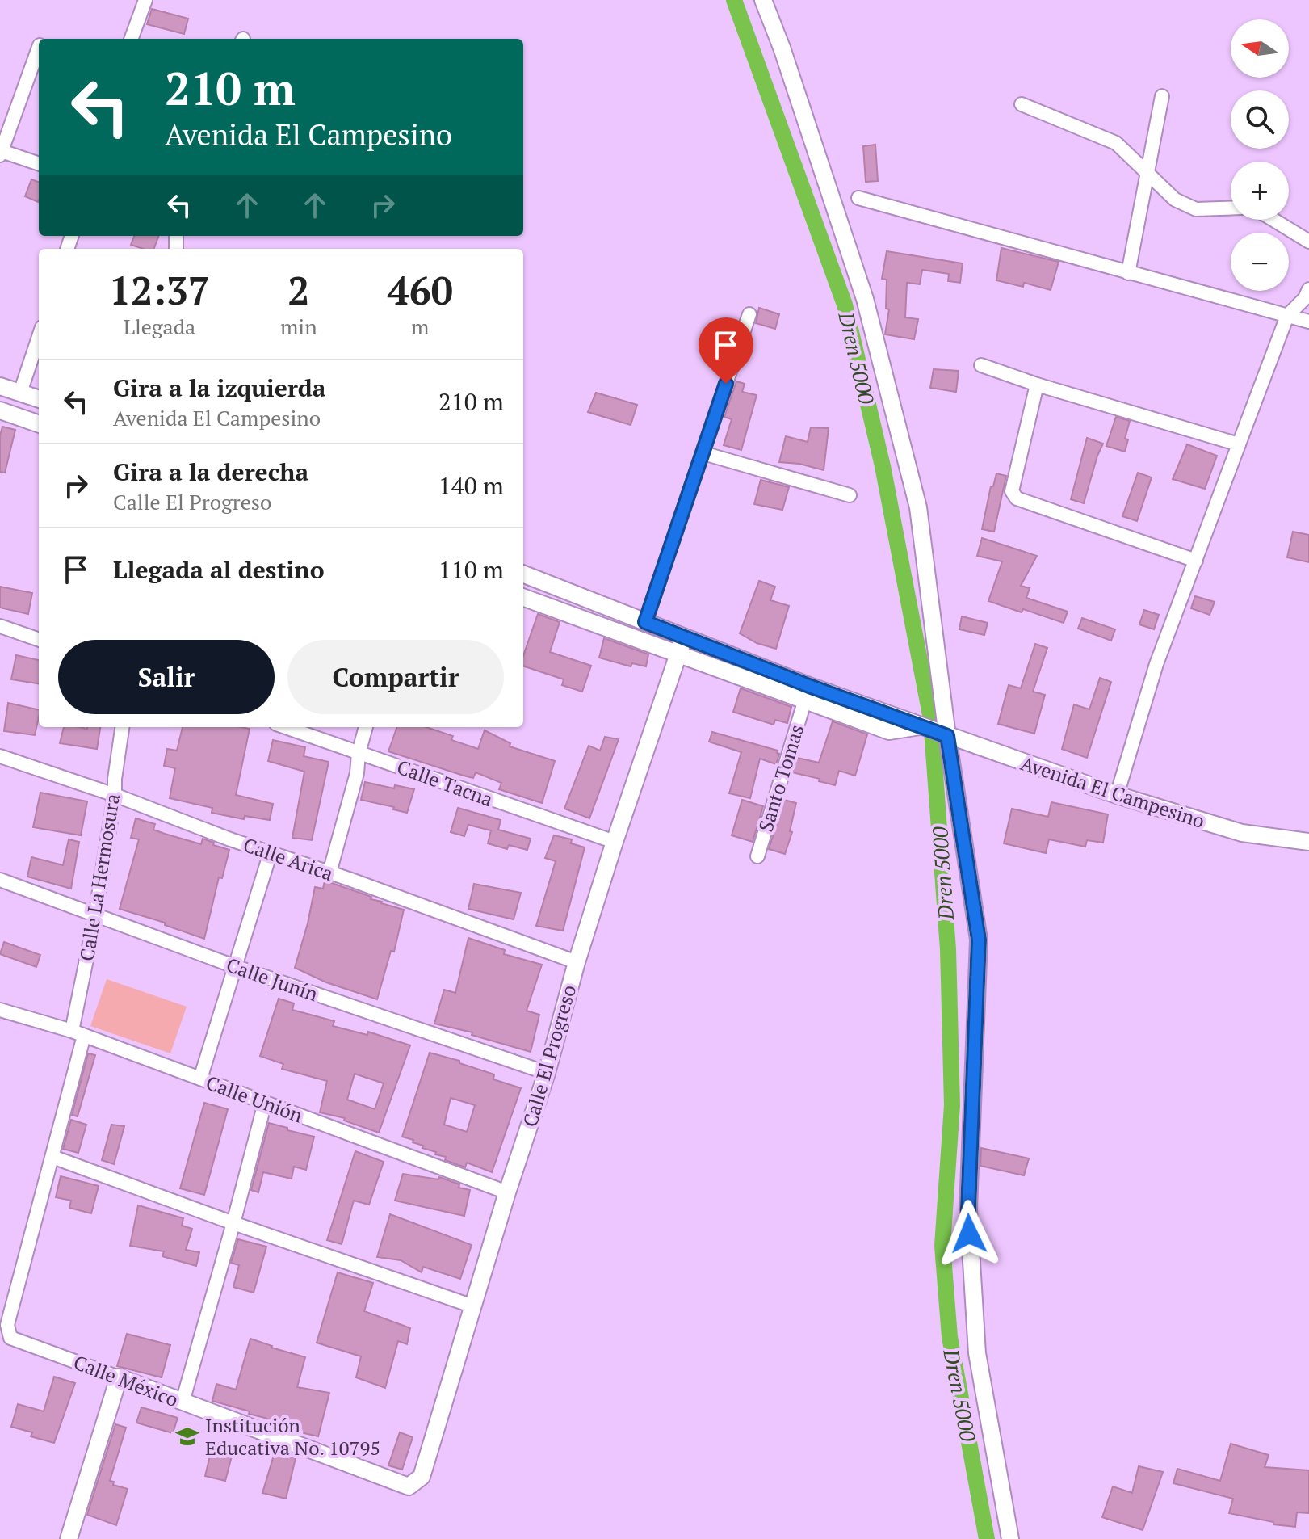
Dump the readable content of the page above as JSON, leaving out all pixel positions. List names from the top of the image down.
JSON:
{
  "streets": {
    "street": [
      "Santo Tomas",
      "Calle Tacna",
      "Avenida El Campesino",
      "Calle Arica",
      "Calle La Hermosura",
      "Calle Junín",
      "Calle El Progreso",
      "Calle Unión",
      "Calle México"
    ]
  },
  "crossings": [
    ["Santo Tomas", "Avenida El Campesino"],
    ["Calle Tacna", "Calle El Progreso"],
    ["Avenida El Campesino", "Calle El Progreso"],
    ["Calle Arica", "Calle La Hermosura"],
    ["Calle Arica", "Calle El Progreso"],
    ["Calle La Hermosura", "Calle Junín"],
    ["Calle La Hermosura", "Calle Unión"],
    ["Calle La Hermosura", "Calle México"],
    ["Calle Junín", "Calle El Progreso"],
    ["Calle El Progreso", "Calle Unión"],
    ["Calle El Progreso", "Calle México"]
  ],
  "water": ["Dren 5000"],
  "places": {
    "school or university": ["Institución Educativa No. 10795"]
  },
  "north": "left",
  "page": {
    "map_buttons": ["+", "−"],
    "turn": ["210 m", "Avenida El Campesino"],
    "eta": [
      "12:37",
      "Llegada",
      "2",
      "min",
      "460",
      "m"
    ],
    "list": [
      {
        "name": "Gira a la izquierda",
        "note": "Avenida El Campesino",
        "value": "210 m"
      },
      {
        "name": "Gira a la derecha",
        "note": "Calle El Progreso",
        "value": "140 m"
      },
      {
        "name": "Llegada al destino",
        "value": "110 m"
      }
    ],
    "buttons": ["Salir", "Compartir"]
  }
}
